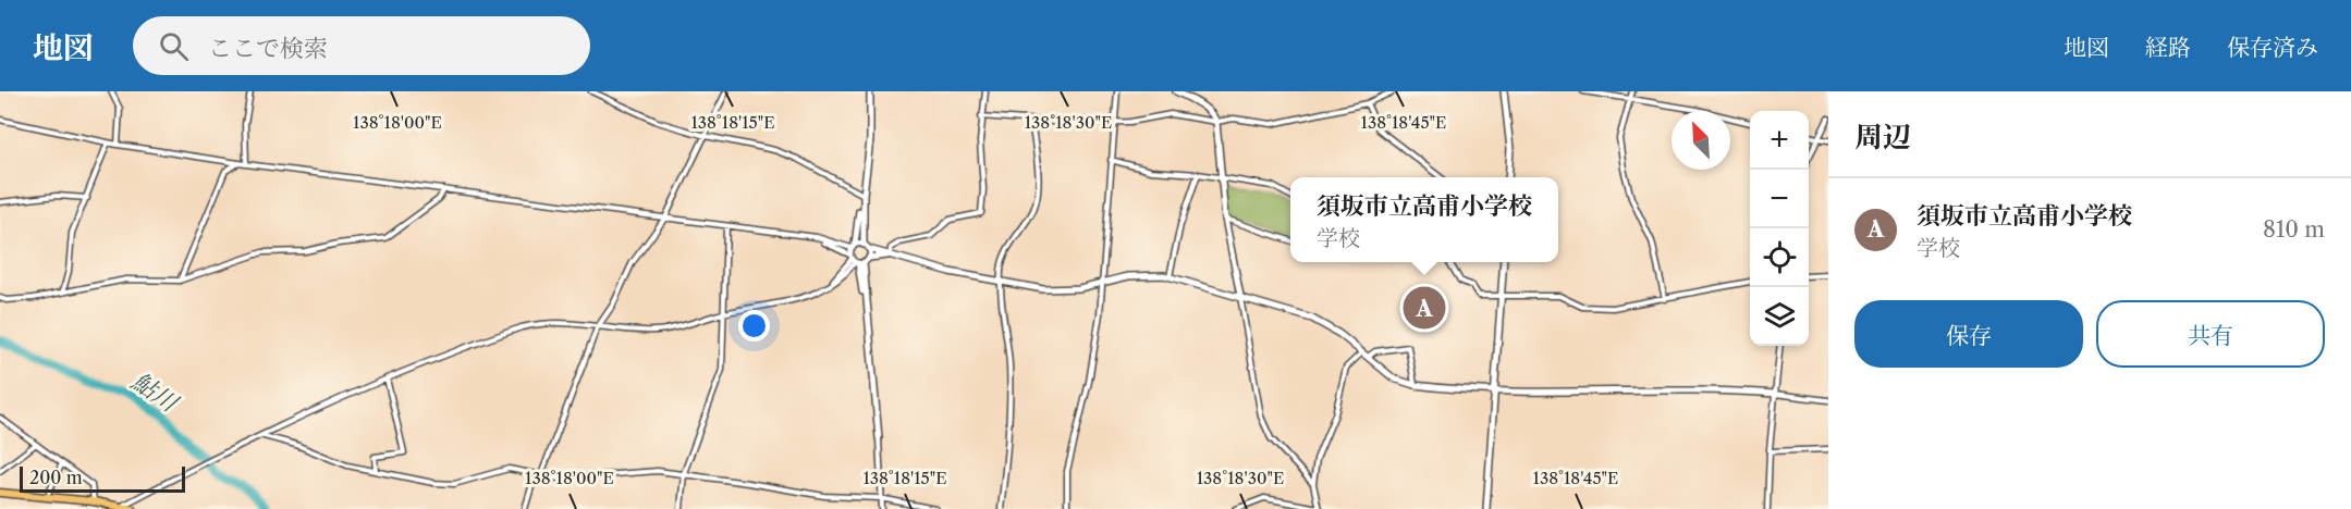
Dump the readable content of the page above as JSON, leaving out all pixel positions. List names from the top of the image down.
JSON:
{
  "water": ["鮎川"],
  "scale_bar": "200 m",
  "north": "top left",
  "page": {
    "header": "地図",
    "search": "ここで検索",
    "nav": ["地図", "経路", "保存済み"],
    "heading": "周辺",
    "map_buttons": ["+", "−"],
    "list": [
      {
        "mark": "A",
        "name": "須坂市立高甫小学校",
        "note": "学校",
        "value": "810 m"
      }
    ],
    "popup": ["須坂市立高甫小学校", "学校"],
    "buttons": ["保存", "共有"],
    "pins": "A",
    "scale": "200 m"
  },
  "coordinates": [
    "138°18'45\"E",
    "138°18'00\"E",
    "138°18'15\"E",
    "138°18'30\"E"
  ]
}
